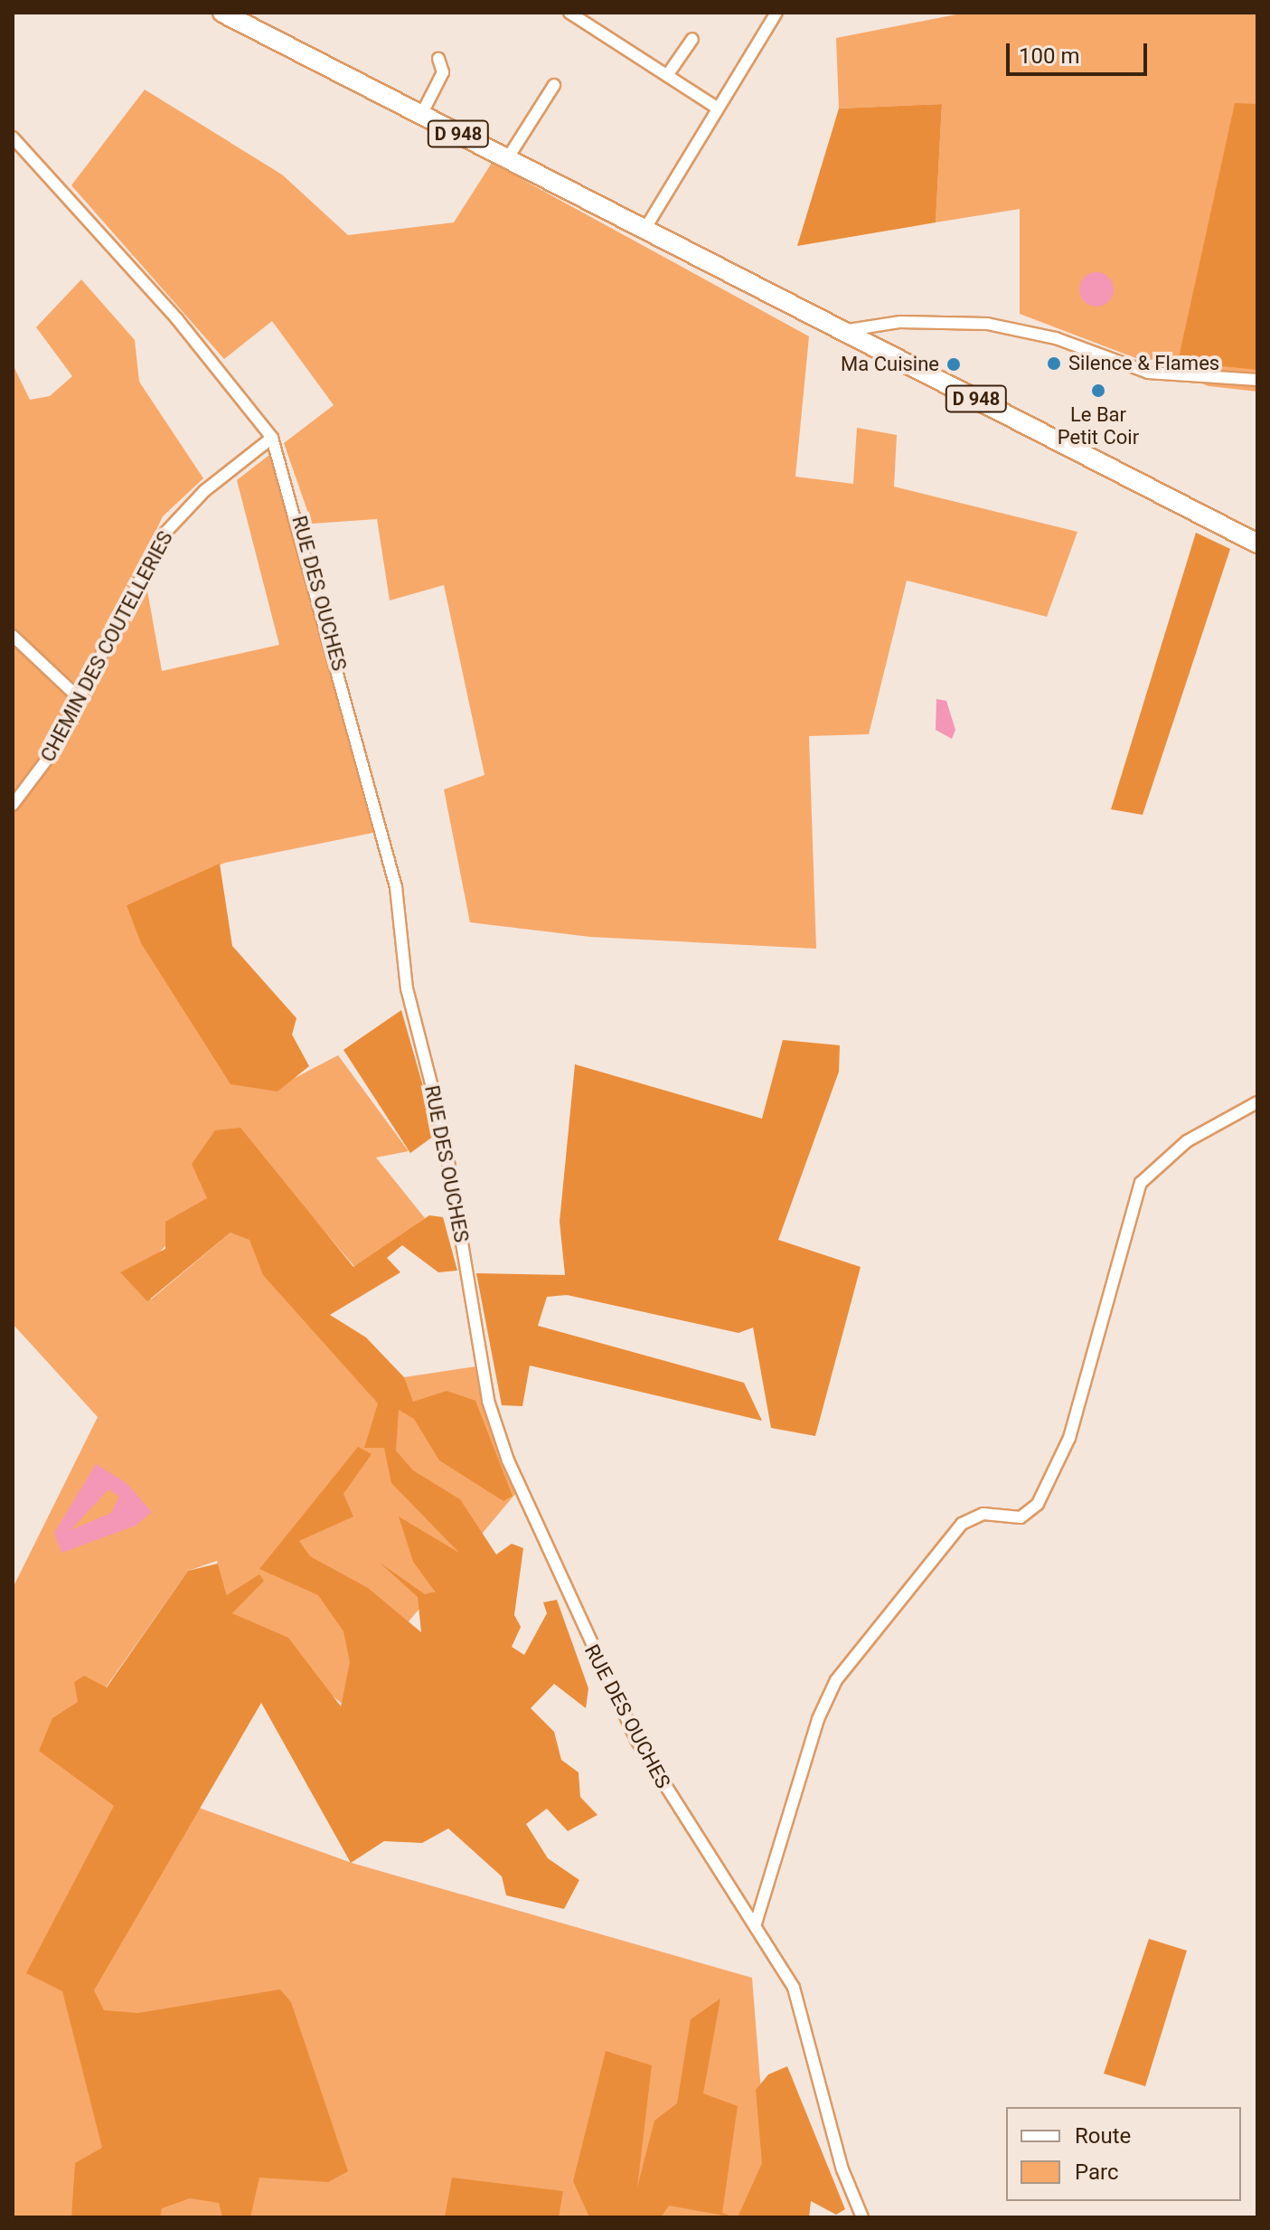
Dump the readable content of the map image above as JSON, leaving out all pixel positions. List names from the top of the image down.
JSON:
{
  "streets": {
    "main road": ["D 948"],
    "street": ["RUE DES OUCHES", "CHEMIN DES COUTELLERIES"]
  },
  "crossings": [
    ["RUE DES OUCHES", "CHEMIN DES COUTELLERIES"]
  ],
  "places": ["Silence & Flames", "Ma Cuisine", "Le Bar Petit Coir"],
  "legend": ["Route", "Parc"],
  "scale_bar": "100 m"
}
